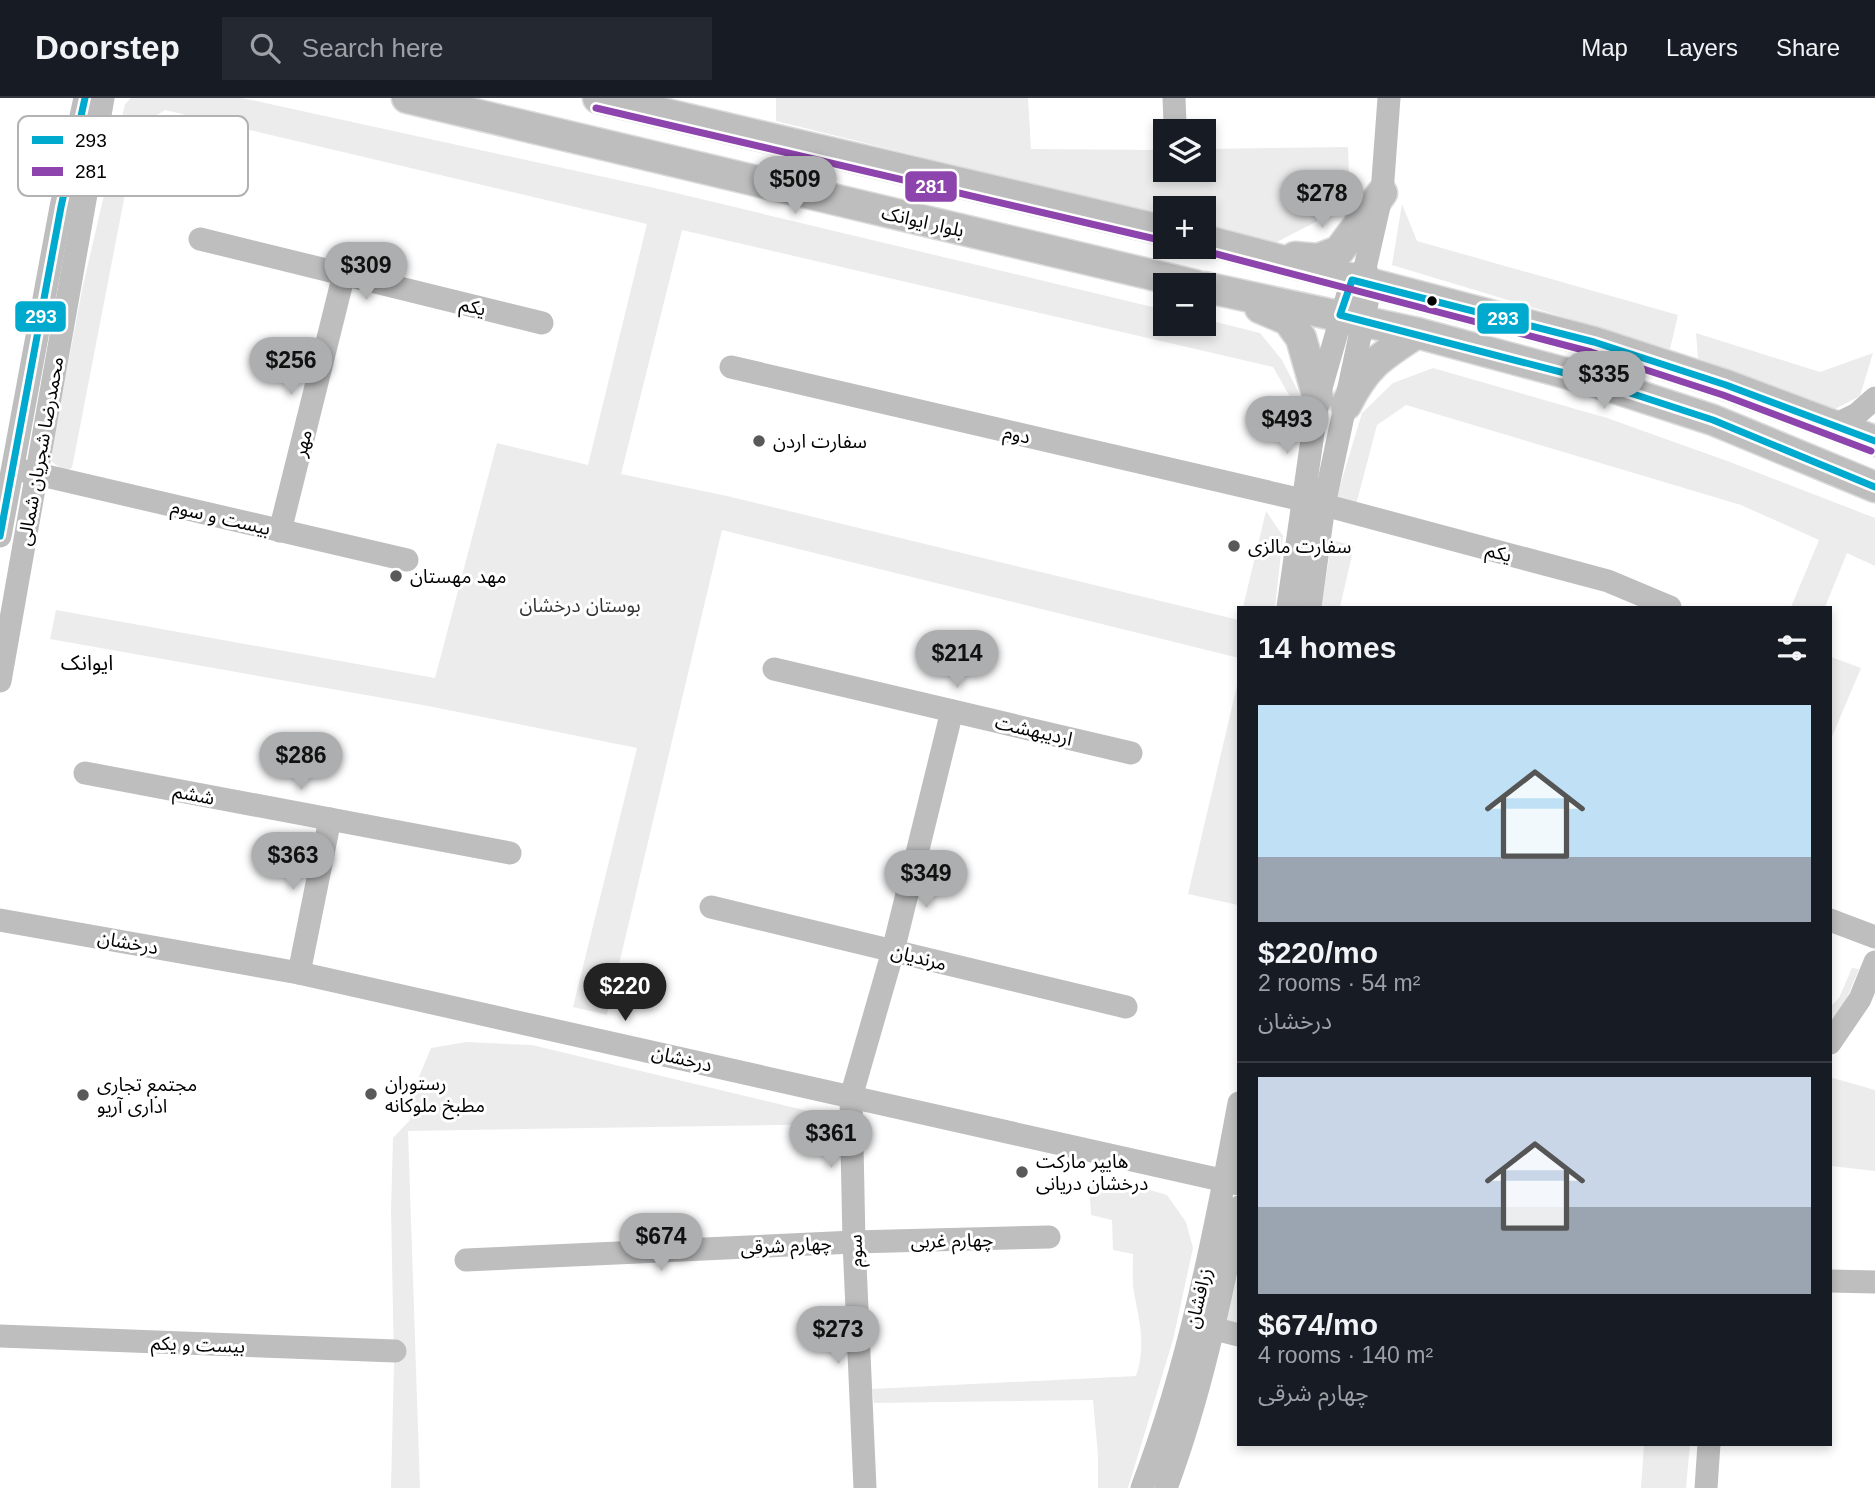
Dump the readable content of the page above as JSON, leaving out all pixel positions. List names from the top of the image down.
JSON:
{
  "streets": {
    "main road": ["بلوار ایوانک"],
    "street": [
      "یکم",
      "دوم",
      "مهر",
      "محمدرضا شجریان شمالی",
      "بیست و سوم",
      "اردیبهشت",
      "ششم",
      "درخشان",
      "مرنديان",
      "چهارم غربی",
      "چهارم شرقی",
      "سوم",
      "زرافشان",
      "بیست و یکم"
    ]
  },
  "crossings": [
    ["یکم", "دوم"],
    ["یکم", "مهر"],
    ["مهر", "بیست و سوم"],
    ["محمدرضا شجریان شمالی", "بیست و سوم"],
    ["اردیبهشت", "سوم"],
    ["درخشان", "سوم"],
    ["درخشان", "زرافشان"],
    ["مرنديان", "سوم"],
    ["چهارم غربی", "چهارم شرقی"],
    ["چهارم غربی", "سوم"],
    ["چهارم شرقی", "سوم"]
  ],
  "districts": ["ایوانک"],
  "parks": ["بوستان درخشان"],
  "places": [
    "سفارت اردن",
    "سفارت مالزی",
    "مهد مهستان",
    "رستوران مطبخ ملوکانه",
    "مجتمع تجاری اداری آريو",
    "هایپر مارکت درخشان دریانی"
  ],
  "lines": ["transit line 293", "transit line 281"],
  "legend": ["293", "281"],
  "page": {
    "header": "Doorstep",
    "search": "Search here",
    "nav": ["Map", "Layers", "Share"],
    "map_buttons": ["+", "−"],
    "price": [
      "$509",
      "$278",
      "$309",
      "$256",
      "$335",
      "$493",
      "$214",
      "$286",
      "$363",
      "$349",
      "$220",
      "$361",
      "$674",
      "$273"
    ],
    "heading": "14 homes",
    "list": [
      {
        "name": "$220/mo",
        "note": "2 rooms · 54 m² · درخشان"
      },
      {
        "name": "$674/mo",
        "note": "4 rooms · 140 m² · چهارم شرقی"
      }
    ]
  }
}
